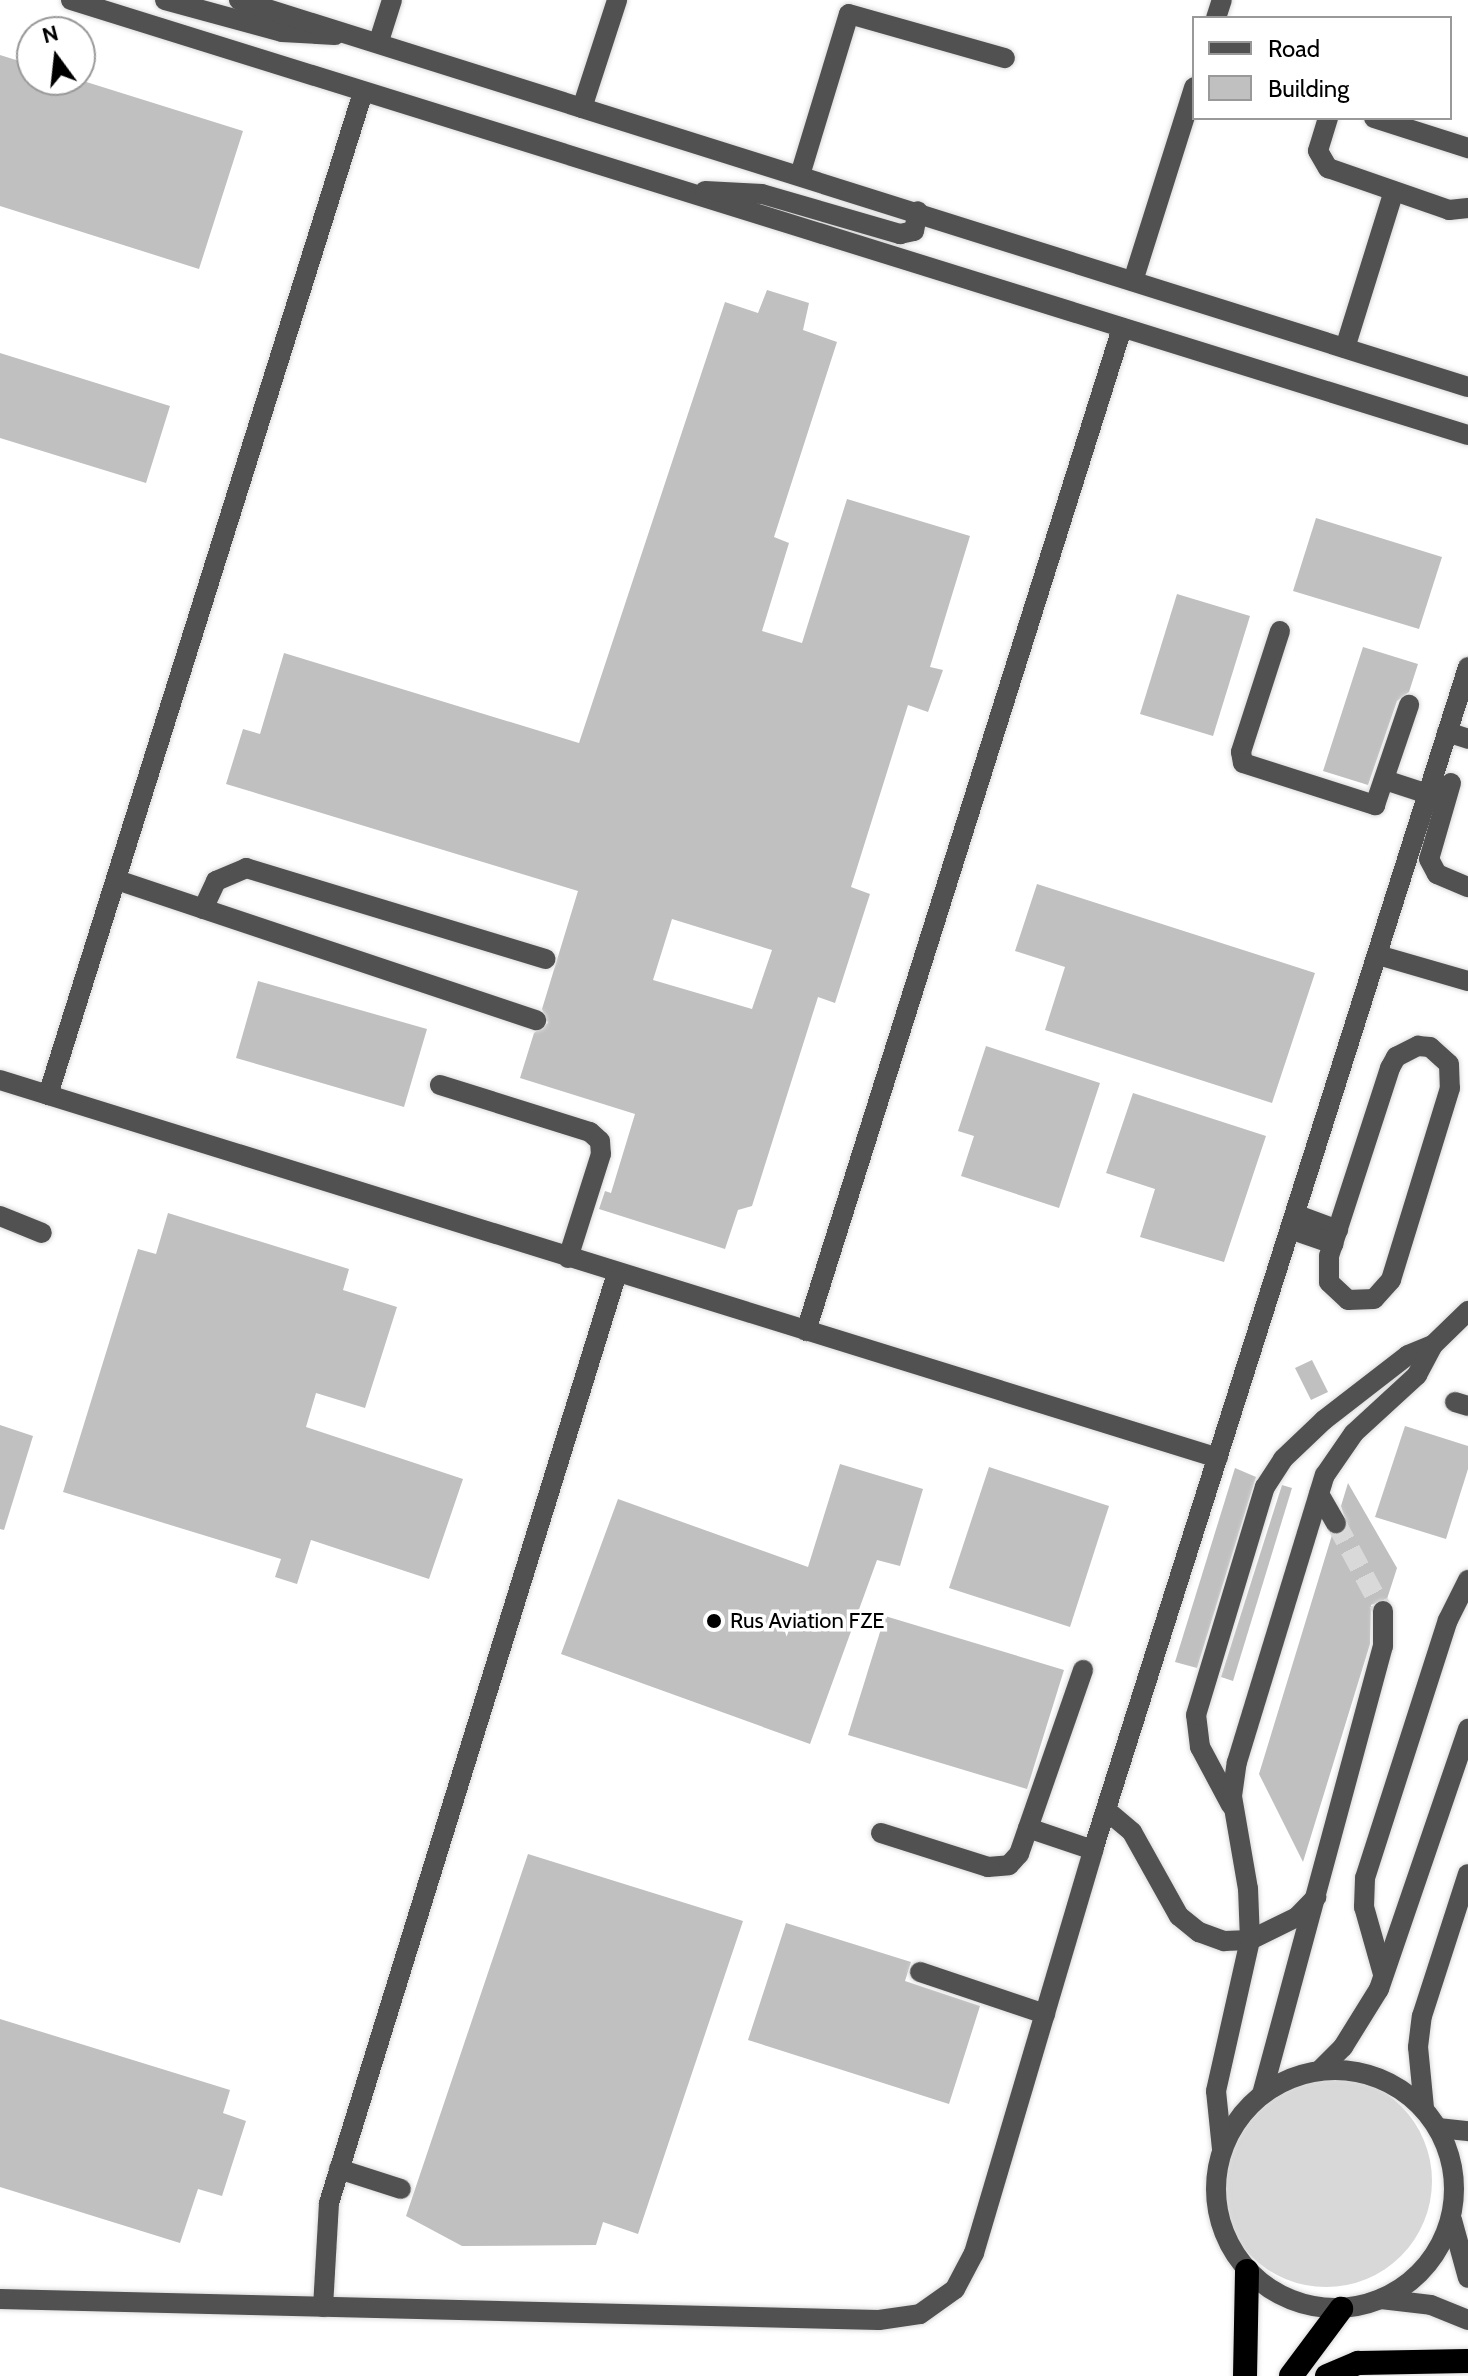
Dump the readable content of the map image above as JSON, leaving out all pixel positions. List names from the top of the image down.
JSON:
{
  "places": ["Rus Aviation FZE"],
  "legend": ["Road", "Building"],
  "north": "top"
}
